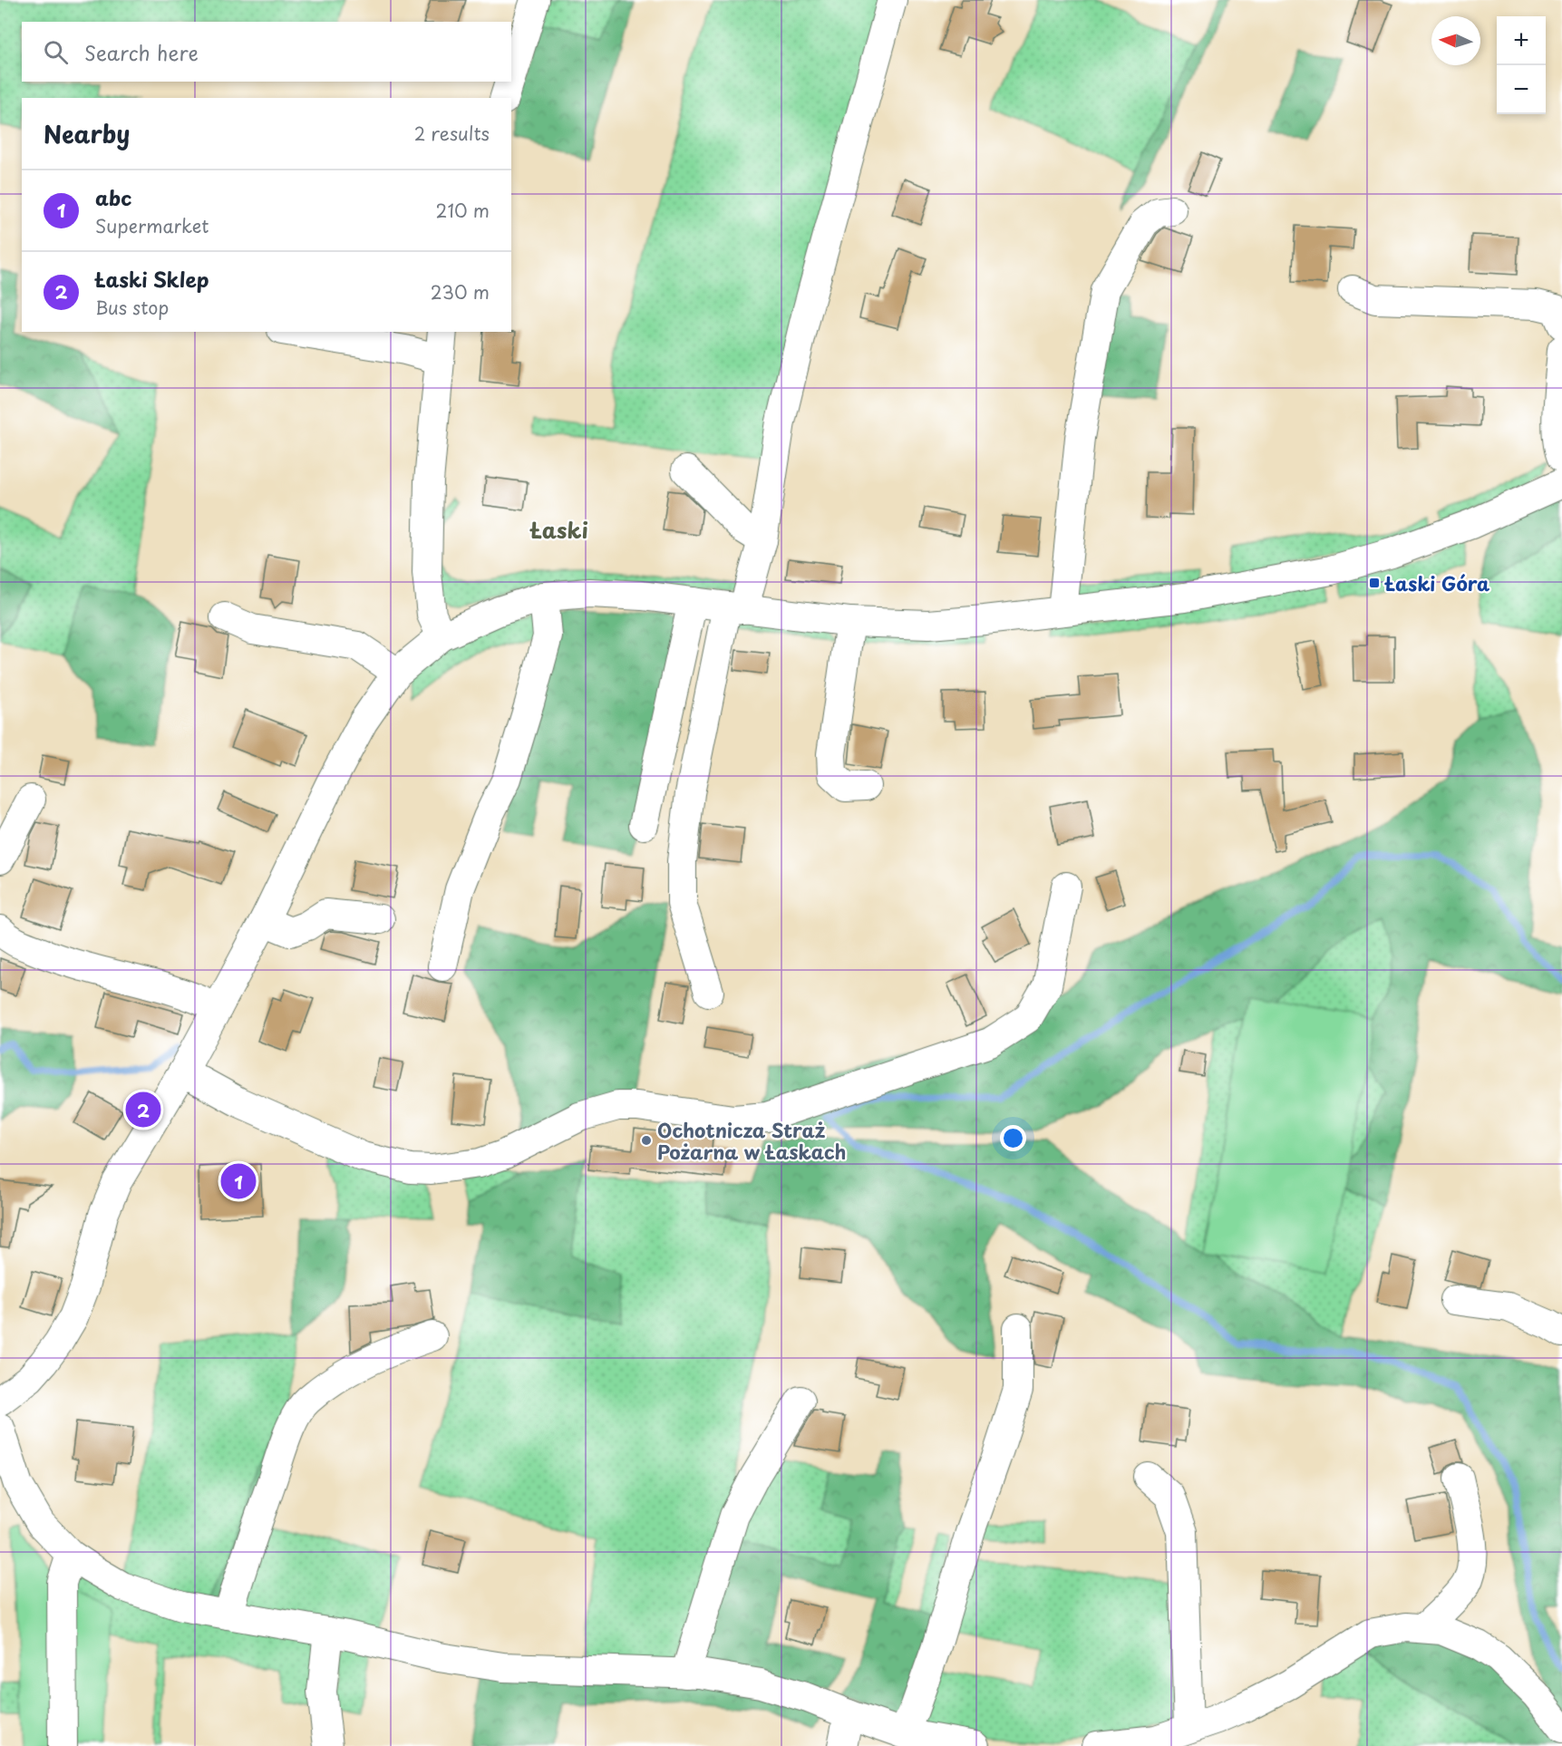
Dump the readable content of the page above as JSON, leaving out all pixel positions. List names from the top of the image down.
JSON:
{
  "districts": ["Łaski"],
  "places": {
    "transit": ["Łaski Góra"],
    "other": ["Ochotnicza Straż Pożarna w Łaskach"]
  },
  "north": "left",
  "page": {
    "map_buttons": ["+", "−"],
    "search": "Search here",
    "heading": ["Nearby", "2 results"],
    "list": [
      {
        "mark": "1",
        "name": "abc",
        "note": "Supermarket",
        "value": "210 m"
      },
      {
        "mark": "2",
        "name": "Łaski Sklep",
        "note": "Bus stop",
        "value": "230 m"
      }
    ],
    "pins": ["2", "1"]
  }
}
